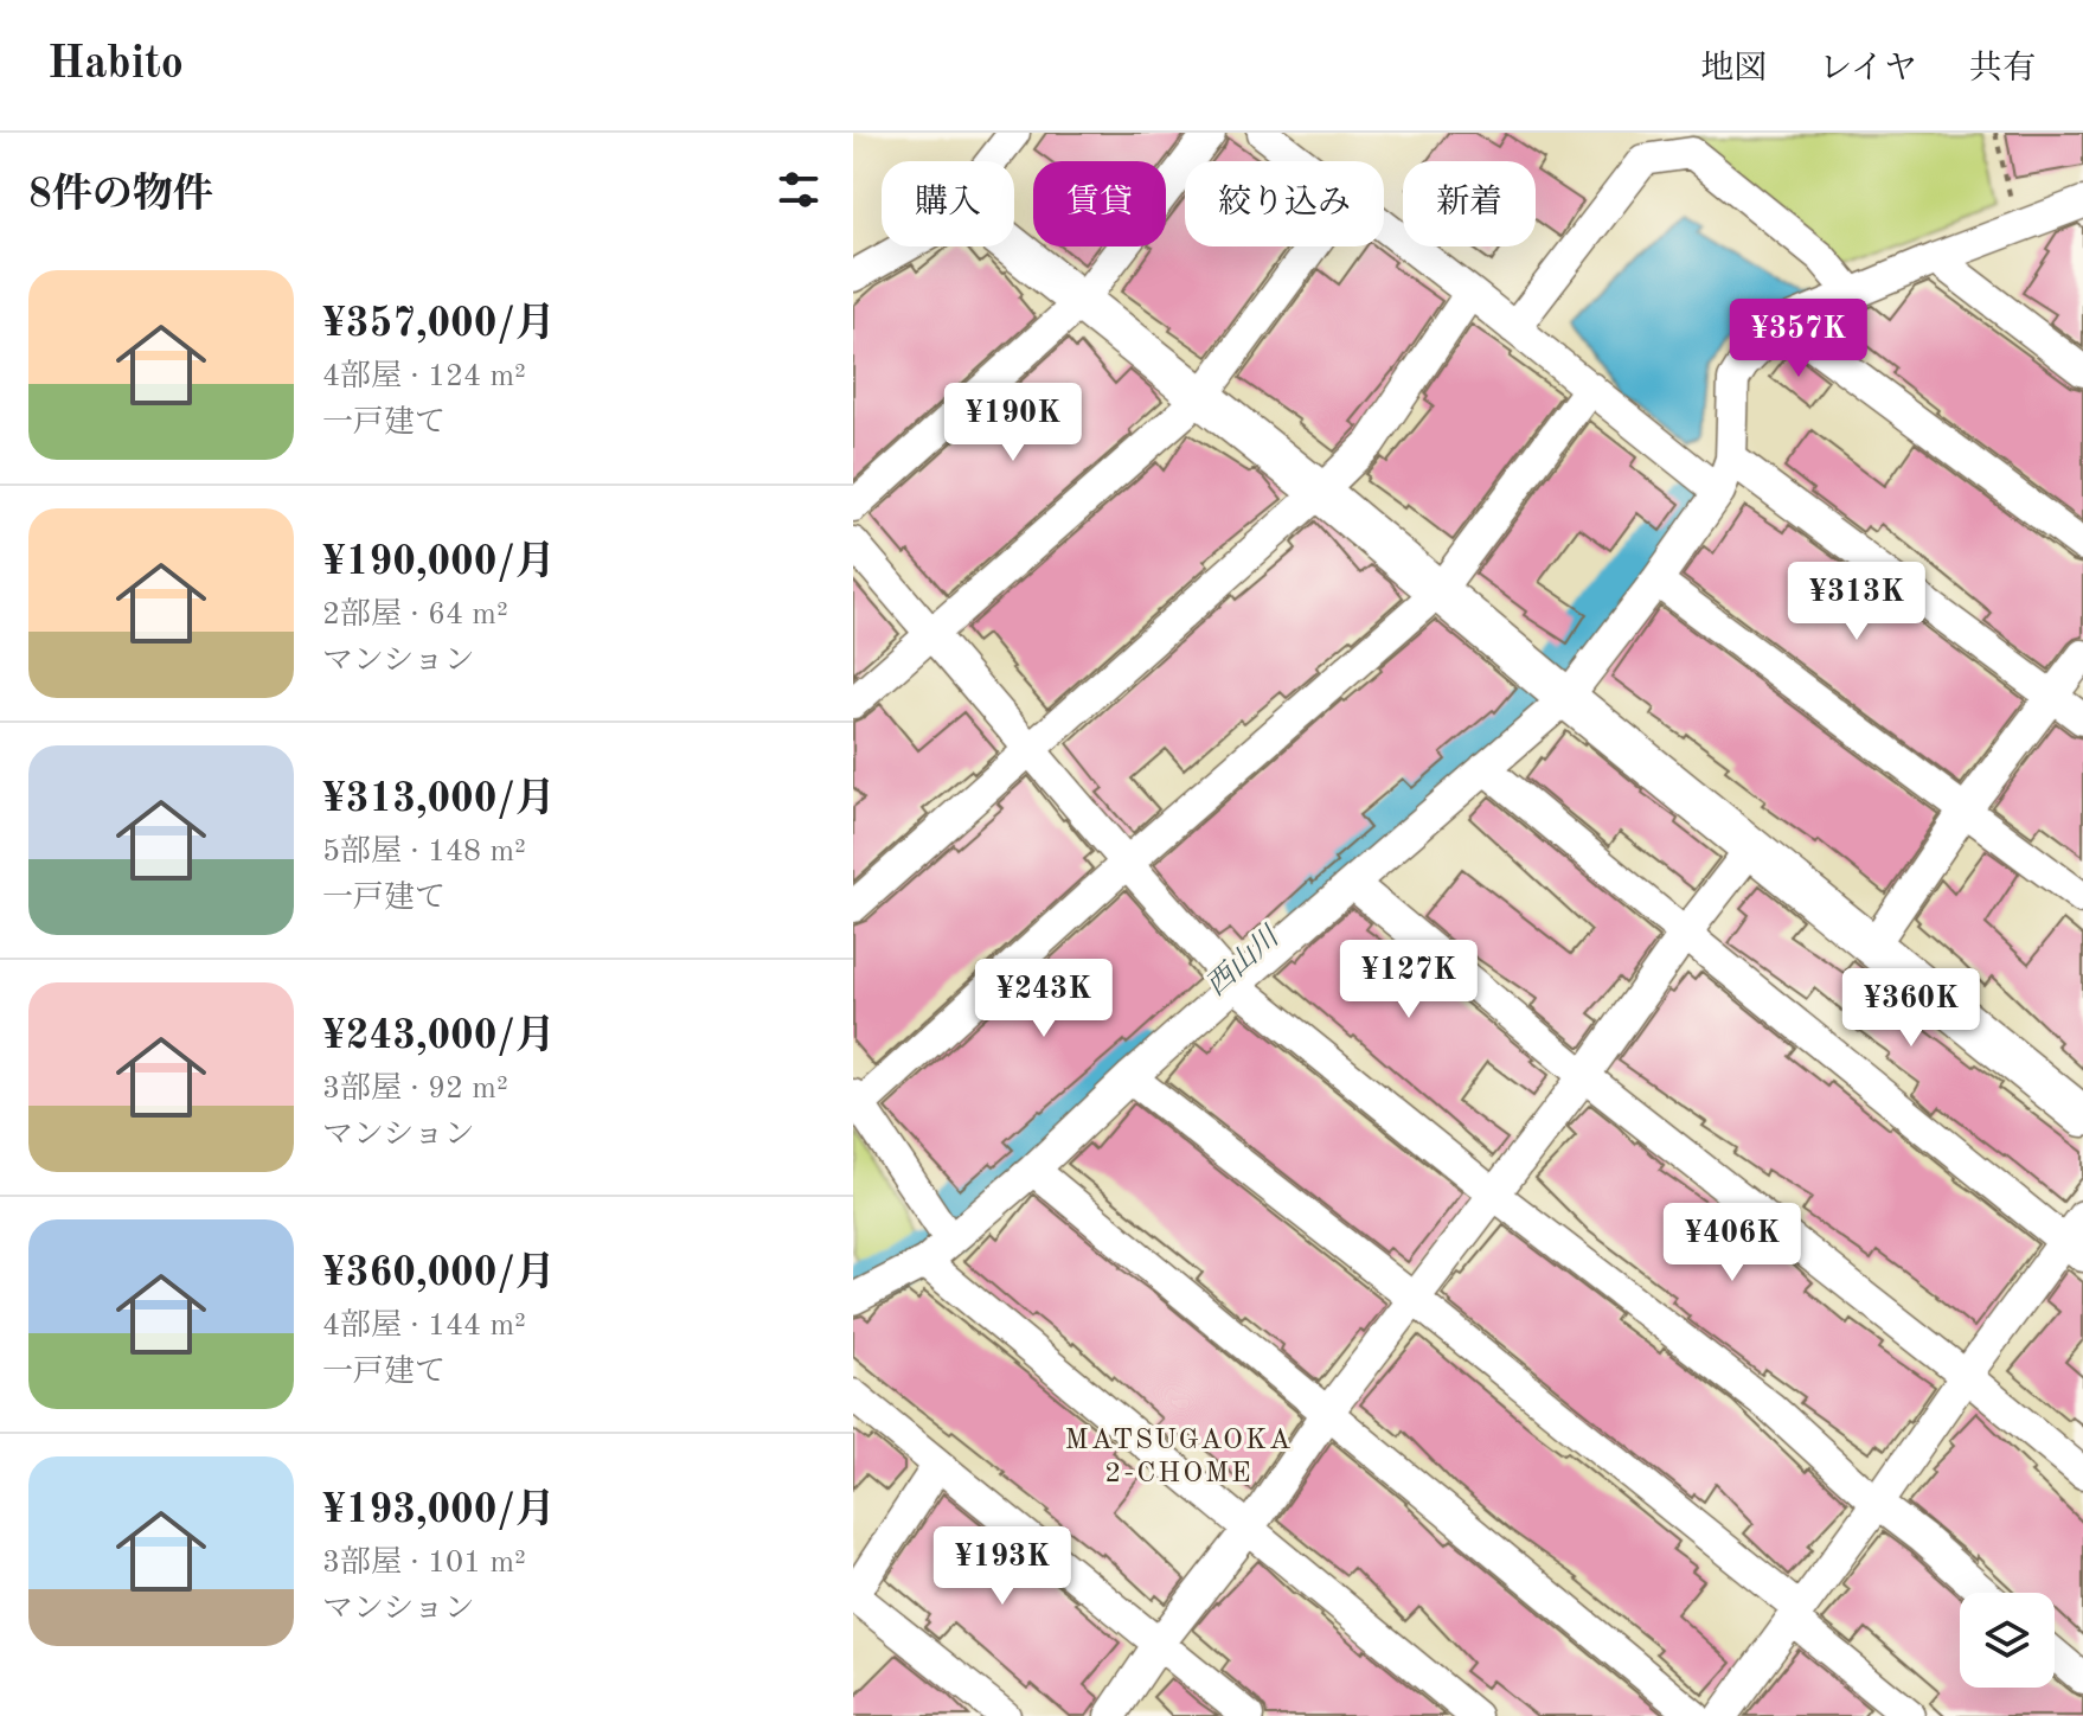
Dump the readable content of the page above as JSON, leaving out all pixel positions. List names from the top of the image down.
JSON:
{
  "districts": ["MATSUGAOKA 2-CHOME"],
  "water": ["西山川"],
  "page": {
    "header": "Habito",
    "nav": ["地図", "レイヤ", "共有"],
    "heading": "8件の物件",
    "chip": [
      "購入",
      "賃貸",
      "絞り込み",
      "新着"
    ],
    "list": [
      {
        "name": "¥357,000/月",
        "note": "4部屋 · 124 m² · 一戸建て"
      },
      {
        "name": "¥190,000/月",
        "note": "2部屋 · 64 m² · マンション"
      },
      {
        "name": "¥313,000/月",
        "note": "5部屋 · 148 m² · 一戸建て"
      },
      {
        "name": "¥243,000/月",
        "note": "3部屋 · 92 m² · マンション"
      },
      {
        "name": "¥360,000/月",
        "note": "4部屋 · 144 m² · 一戸建て"
      },
      {
        "name": "¥193,000/月",
        "note": "3部屋 · 101 m² · マンション"
      }
    ],
    "price": [
      "¥357K",
      "¥190K",
      "¥313K",
      "¥127K",
      "¥243K",
      "¥360K",
      "¥406K",
      "¥193K"
    ]
  }
}
